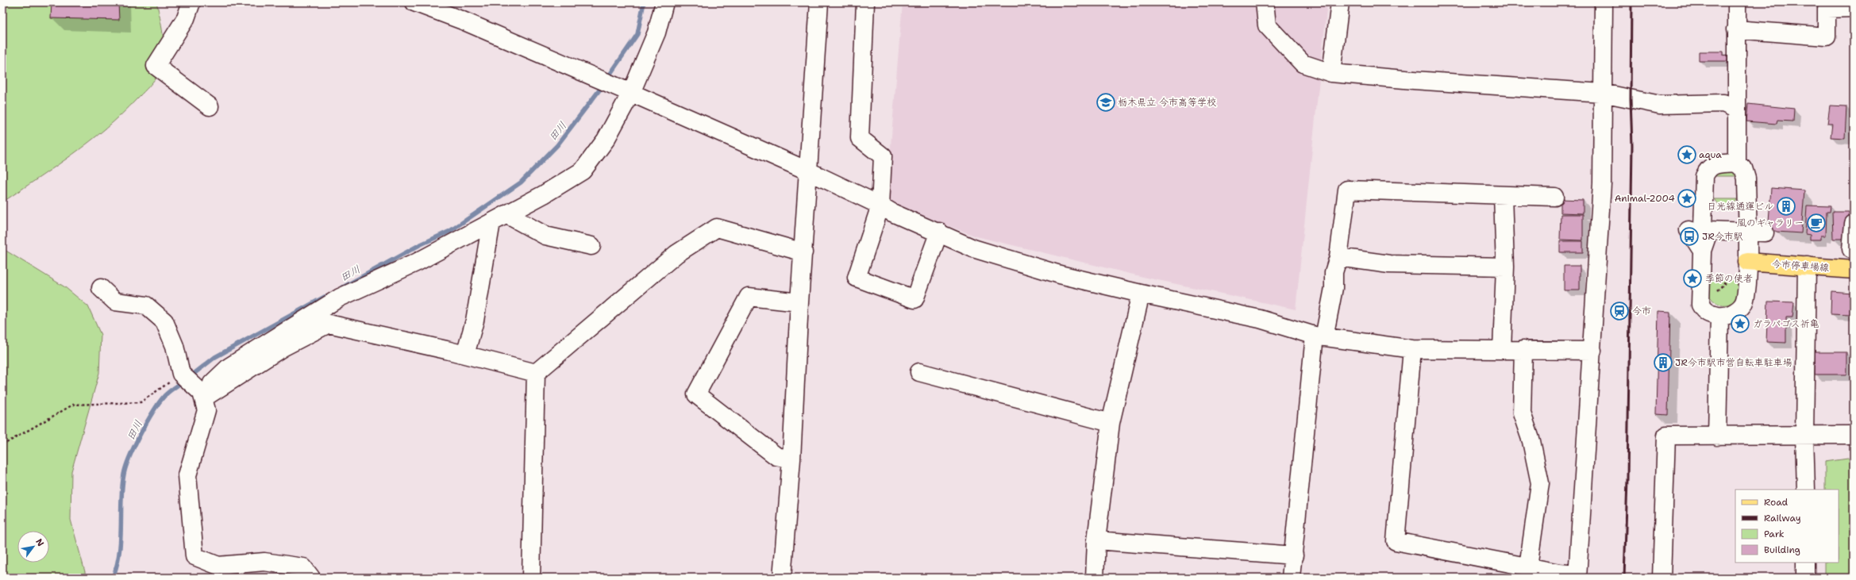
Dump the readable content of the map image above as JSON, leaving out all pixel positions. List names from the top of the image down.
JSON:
{
  "streets": {
    "main road": ["今市停車場線"]
  },
  "water": ["田川"],
  "places": {
    "school or university": ["栃木県立 今市高等学校"],
    "place": [
      "aqua",
      "Animal-2004",
      "季節の使者",
      "ガラパゴス祈亀"
    ],
    "building": ["日光線通運ビル", "JR今市駅市営自転車駐車場"],
    "cafe": ["風のギャラリー"],
    "bus stop": ["JR今市駅"],
    "station": ["今市"]
  },
  "legend": [
    "Road",
    "Railway",
    "Park",
    "Building"
  ],
  "north": "top right"
}
